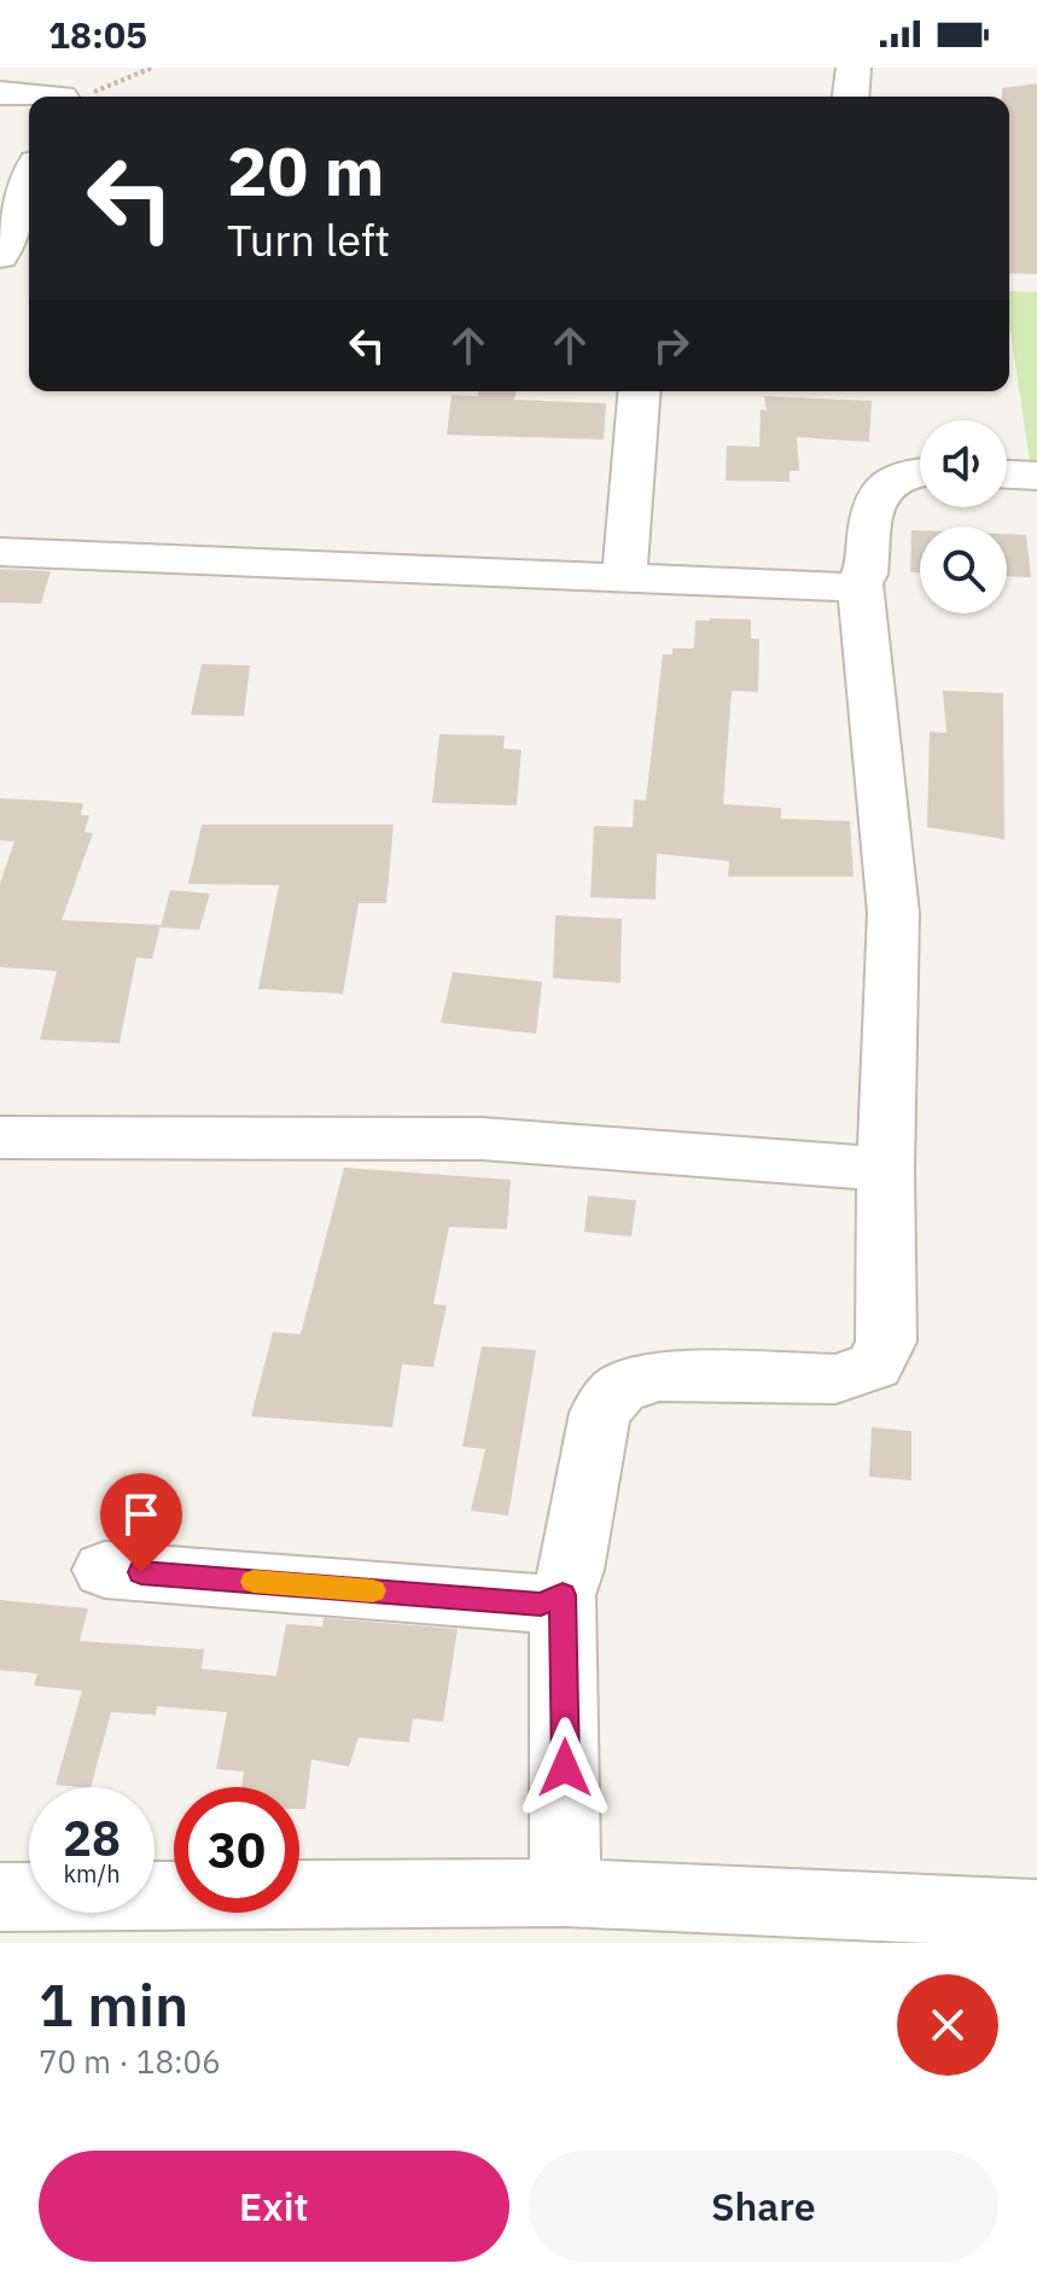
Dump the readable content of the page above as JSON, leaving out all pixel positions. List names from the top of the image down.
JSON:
{
  "page": {
    "status": "18:05",
    "turn": ["20 m", "Turn left"],
    "speed": "28 km/h",
    "limit": "30",
    "heading": ["1 min", "70 m · 18:06"],
    "buttons": ["Exit", "Share"]
  }
}
